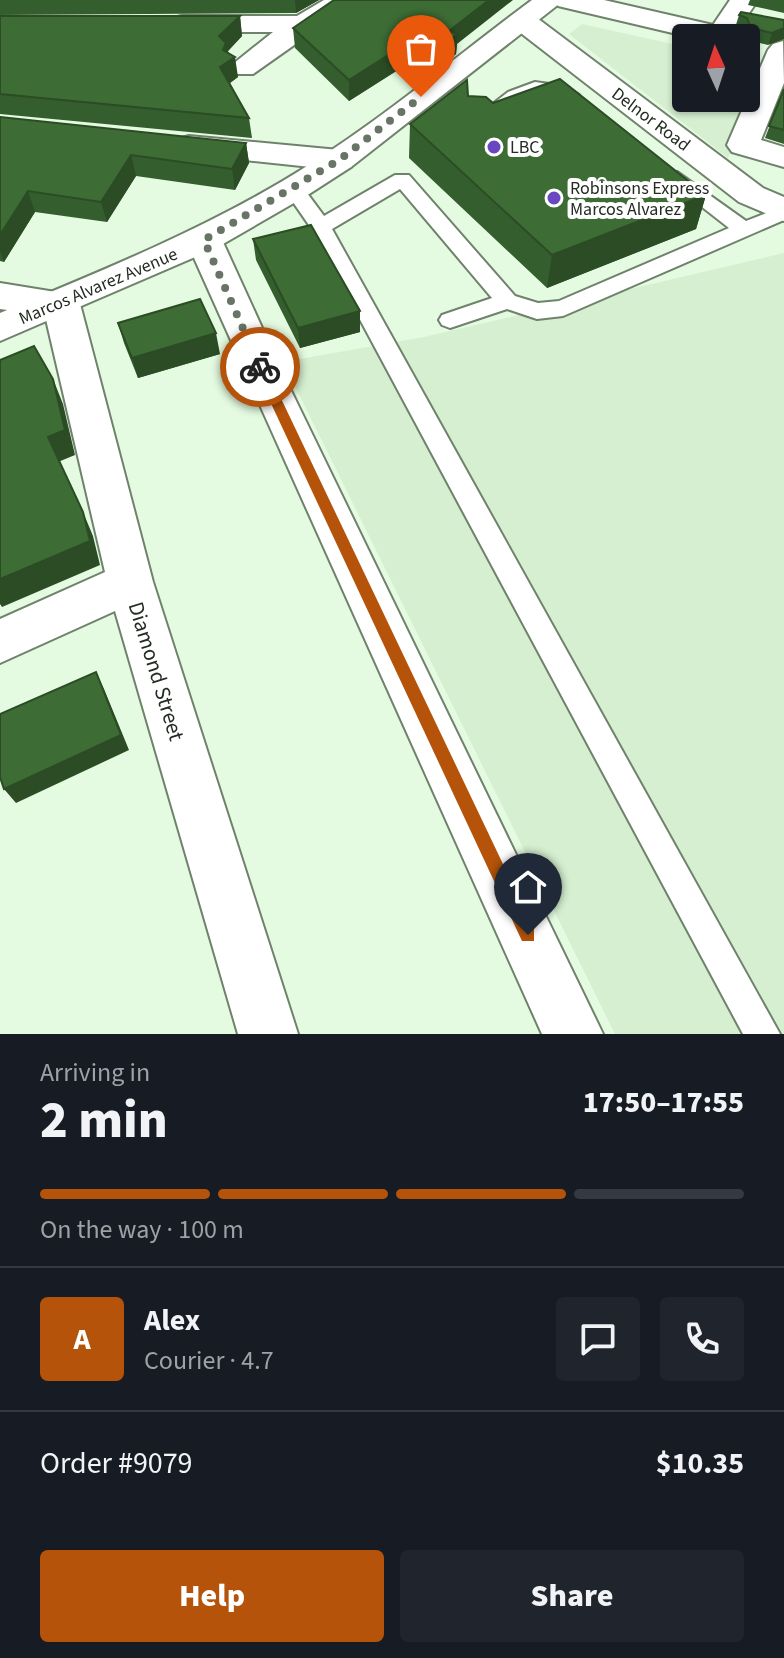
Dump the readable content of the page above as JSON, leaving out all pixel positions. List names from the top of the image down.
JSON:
{
  "streets": {
    "street": ["Delnor Road", "Marcos Alvarez Avenue", "Diamond Street"]
  },
  "crossings": [
    ["Delnor Road", "Marcos Alvarez Avenue"],
    ["Marcos Alvarez Avenue", "Diamond Street"]
  ],
  "places": ["LBC", "Robinsons Express Marcos Alvarez"],
  "north": "top",
  "page": {
    "heading": ["2 min", "Arriving in", "17:50–17:55"],
    "panel": [
      "Alex",
      "Courier · 4.7",
      "Order #9079",
      "$10.35"
    ],
    "bar": "On the way · 100 m",
    "round": "A",
    "buttons": ["Help", "Share"]
  }
}
